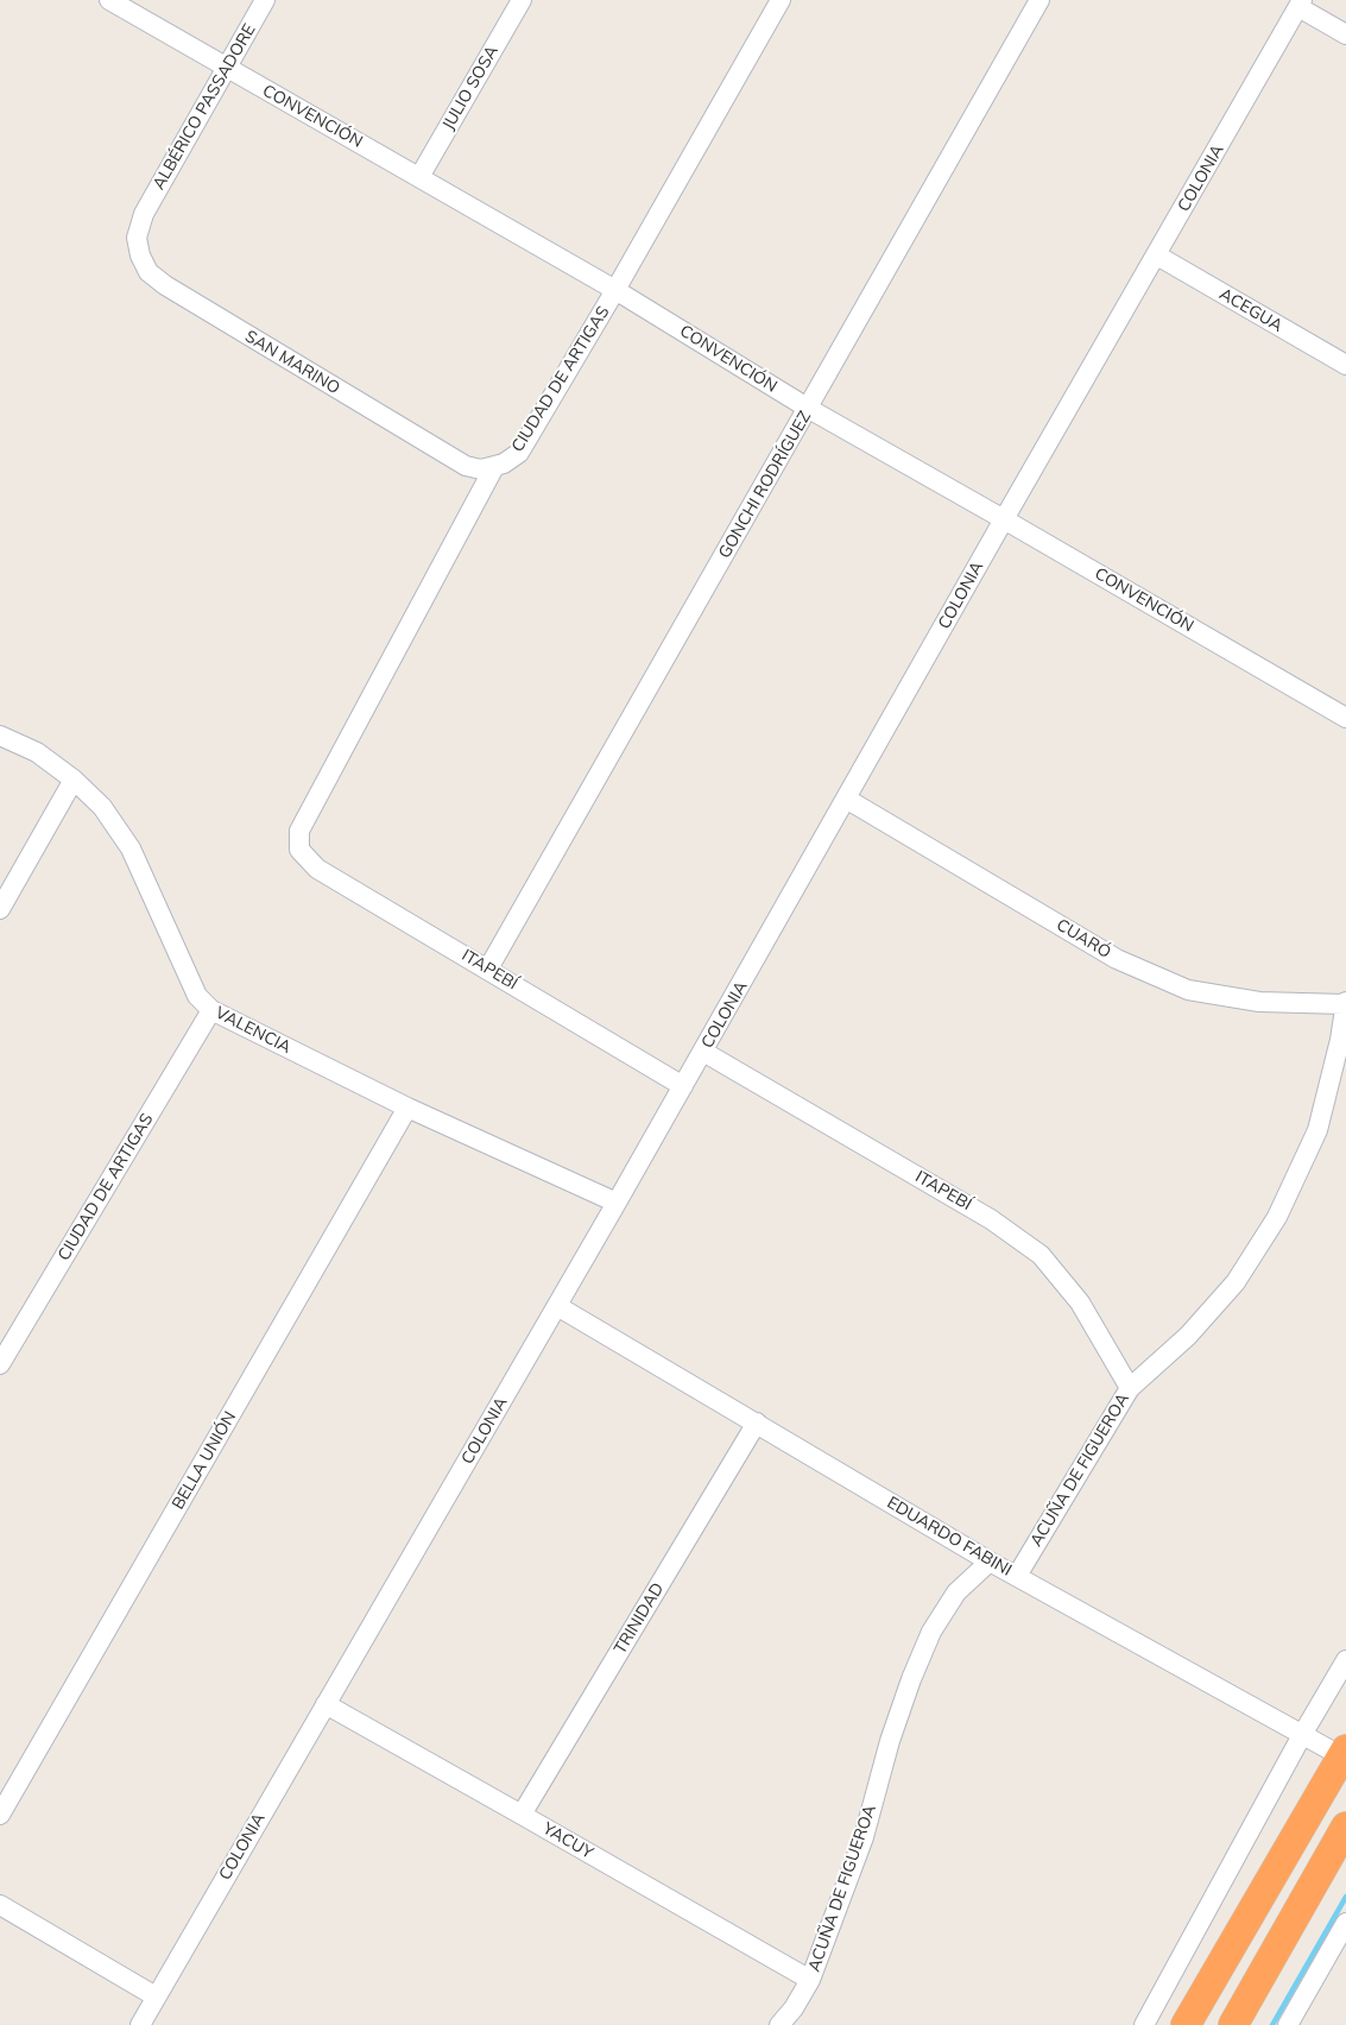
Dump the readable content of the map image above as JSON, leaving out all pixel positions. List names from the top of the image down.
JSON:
{
  "streets": {
    "street": [
      "JULIO SOSA",
      "ALBÉRICO PASSADORE",
      "CONVENCIÓN",
      "COLONIA",
      "ACEGUA",
      "SAN MARINO",
      "CIUDAD DE ARTIGAS",
      "GONCHI RODRÍGUEZ",
      "CUARÓ",
      "ITAPEBÍ",
      "VALENCIA",
      "BELLA UNIÓN",
      "ACUÑA DE FIGUEROA",
      "EDUARDO FABINI",
      "TRINIDAD",
      "YACUY"
    ]
  },
  "crossings": [
    ["JULIO SOSA", "CONVENCIÓN"],
    ["ALBÉRICO PASSADORE", "CONVENCIÓN"],
    ["ALBÉRICO PASSADORE", "SAN MARINO"],
    ["CONVENCIÓN", "COLONIA"],
    ["CONVENCIÓN", "CIUDAD DE ARTIGAS"],
    ["CONVENCIÓN", "GONCHI RODRÍGUEZ"],
    ["COLONIA", "ACEGUA"],
    ["COLONIA", "CUARÓ"],
    ["COLONIA", "ITAPEBÍ"],
    ["COLONIA", "VALENCIA"],
    ["COLONIA", "EDUARDO FABINI"],
    ["COLONIA", "YACUY"],
    ["SAN MARINO", "CIUDAD DE ARTIGAS"],
    ["CIUDAD DE ARTIGAS", "ITAPEBÍ"],
    ["CIUDAD DE ARTIGAS", "VALENCIA"],
    ["GONCHI RODRÍGUEZ", "ITAPEBÍ"],
    ["CUARÓ", "ACUÑA DE FIGUEROA"],
    ["ITAPEBÍ", "ACUÑA DE FIGUEROA"],
    ["VALENCIA", "BELLA UNIÓN"],
    ["ACUÑA DE FIGUEROA", "EDUARDO FABINI"],
    ["ACUÑA DE FIGUEROA", "YACUY"],
    ["EDUARDO FABINI", "TRINIDAD"],
    ["TRINIDAD", "YACUY"]
  ]
}
